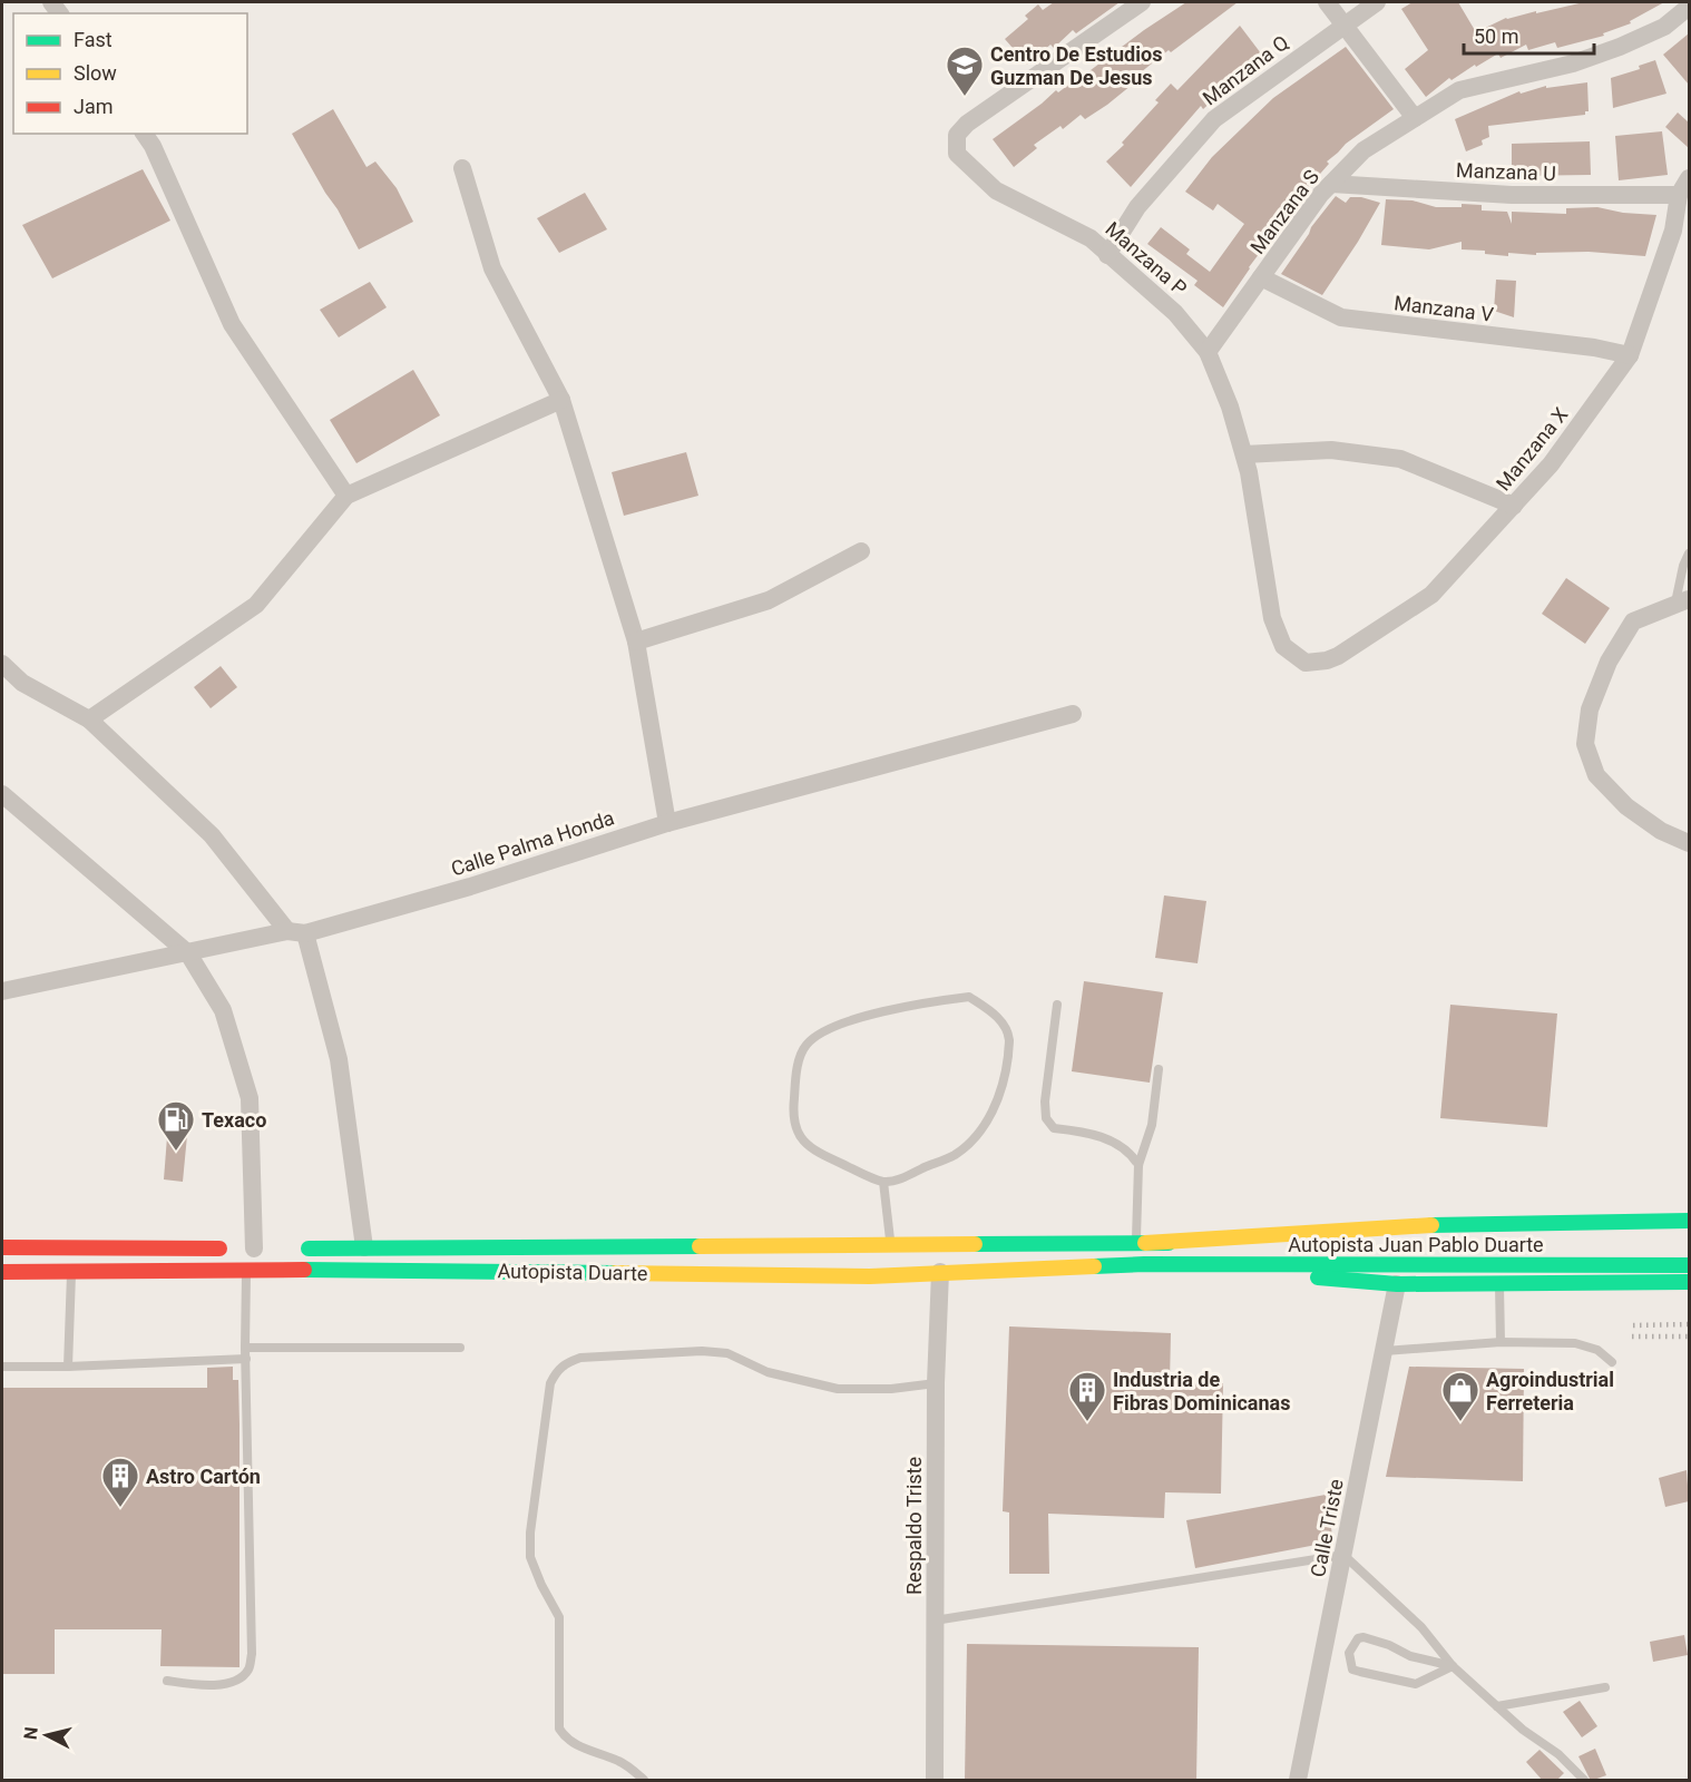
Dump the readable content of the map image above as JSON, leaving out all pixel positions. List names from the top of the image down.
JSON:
{
  "streets": {
    "main road": ["Autopista Juan Pablo Duarte", "Autopista Duarte"],
    "street": [
      "Manzana Q",
      "Manzana U",
      "Manzana S",
      "Manzana P",
      "Manzana V",
      "Manzana X",
      "Calle Palma Honda",
      "Respaldo Triste",
      "Calle Triste"
    ]
  },
  "crossings": [
    ["Manzana Q", "Manzana P"],
    ["Manzana U", "Manzana S"],
    ["Manzana U", "Manzana X"],
    ["Manzana S", "Manzana P"],
    ["Manzana S", "Manzana V"],
    ["Manzana P", "Manzana X"],
    ["Manzana V", "Manzana X"],
    ["Autopista Juan Pablo Duarte", "Autopista Duarte"],
    ["Autopista Duarte", "Respaldo Triste"]
  ],
  "places": {
    "school or university": ["Centro De Estudios Guzman De Jesus"],
    "fuel station": ["Texaco"],
    "building": ["Industria de Fibras Dominicanas", "Astro Cartón"],
    "shop": ["Agroindustrial Ferreteria"]
  },
  "legend": ["Fast", "Slow", "Jam"],
  "scale_bar": "50 m",
  "north": "left"
}
